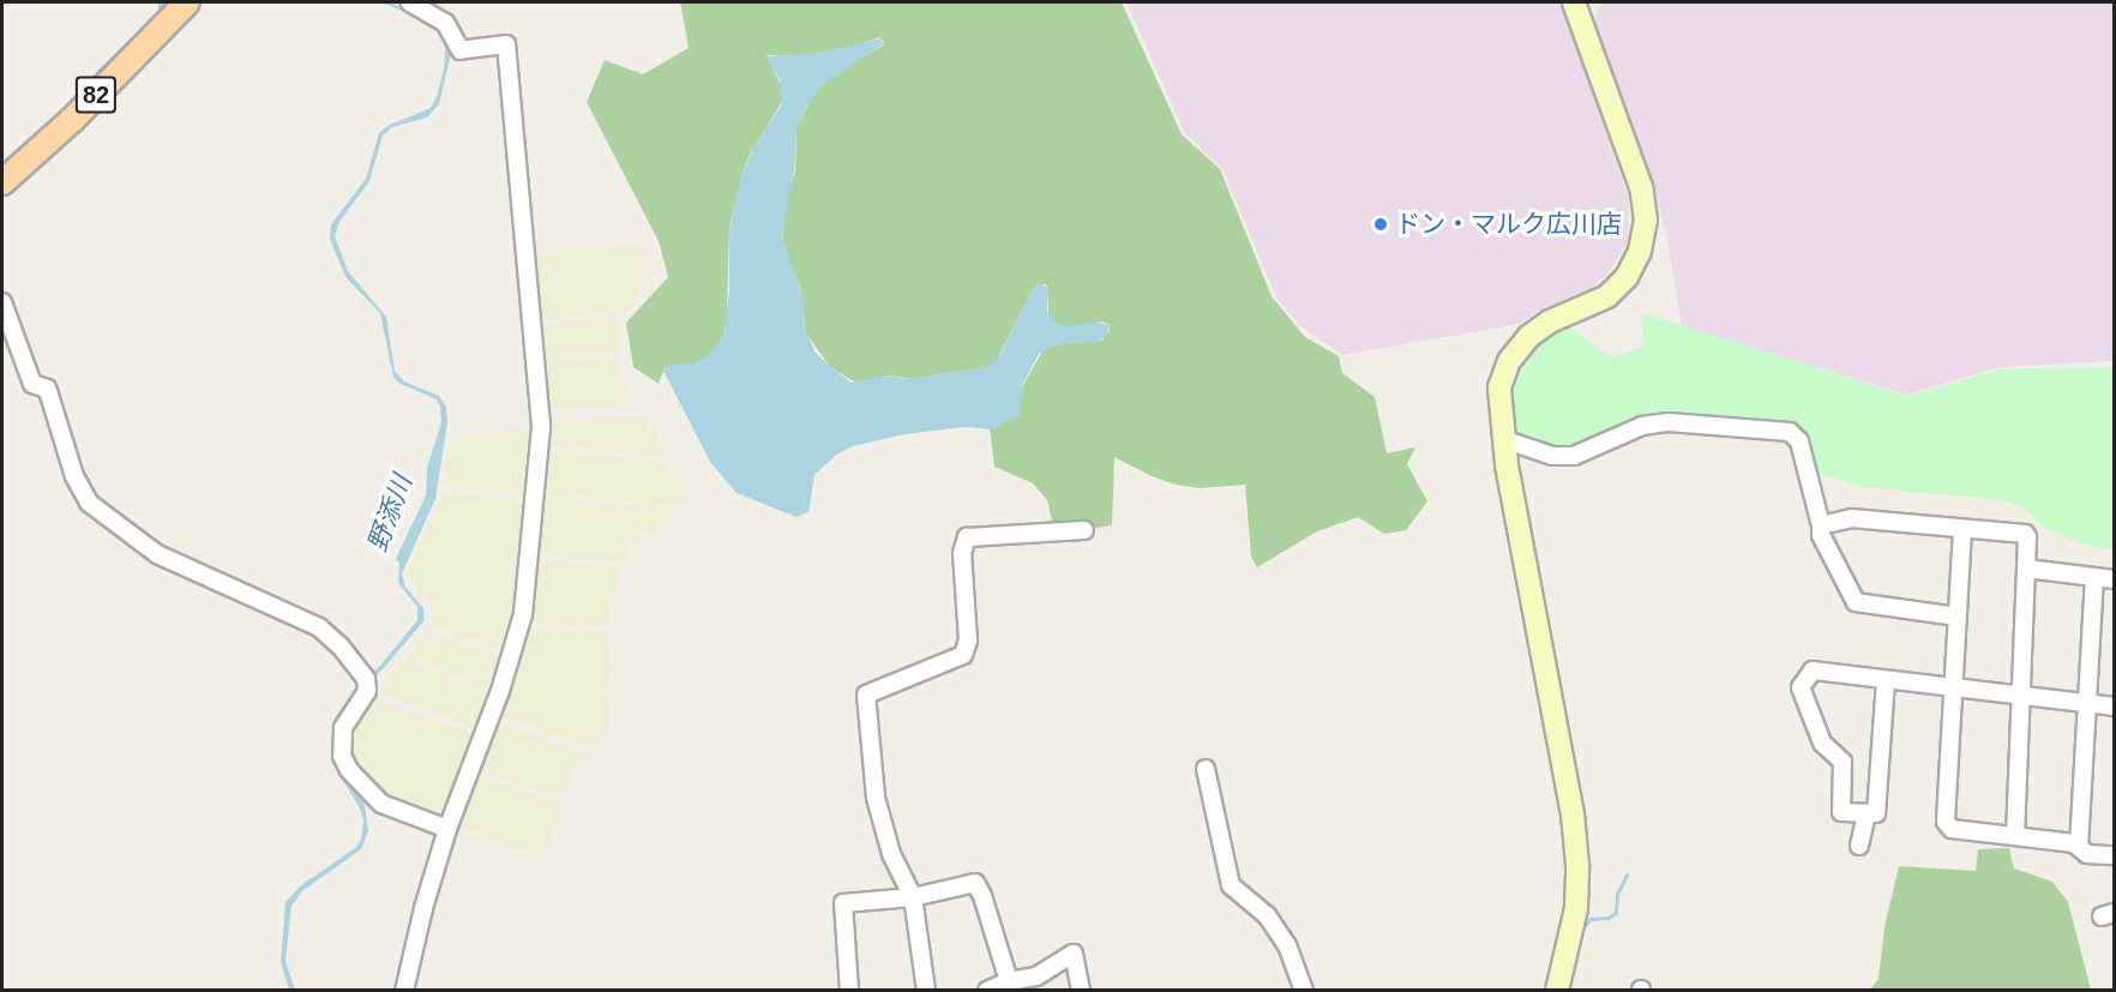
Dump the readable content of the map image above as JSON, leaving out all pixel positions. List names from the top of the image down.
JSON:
{
  "streets": {
    "main road": ["82"]
  },
  "water": ["野添川"],
  "places": ["ドン・マルク広川店"]
}
